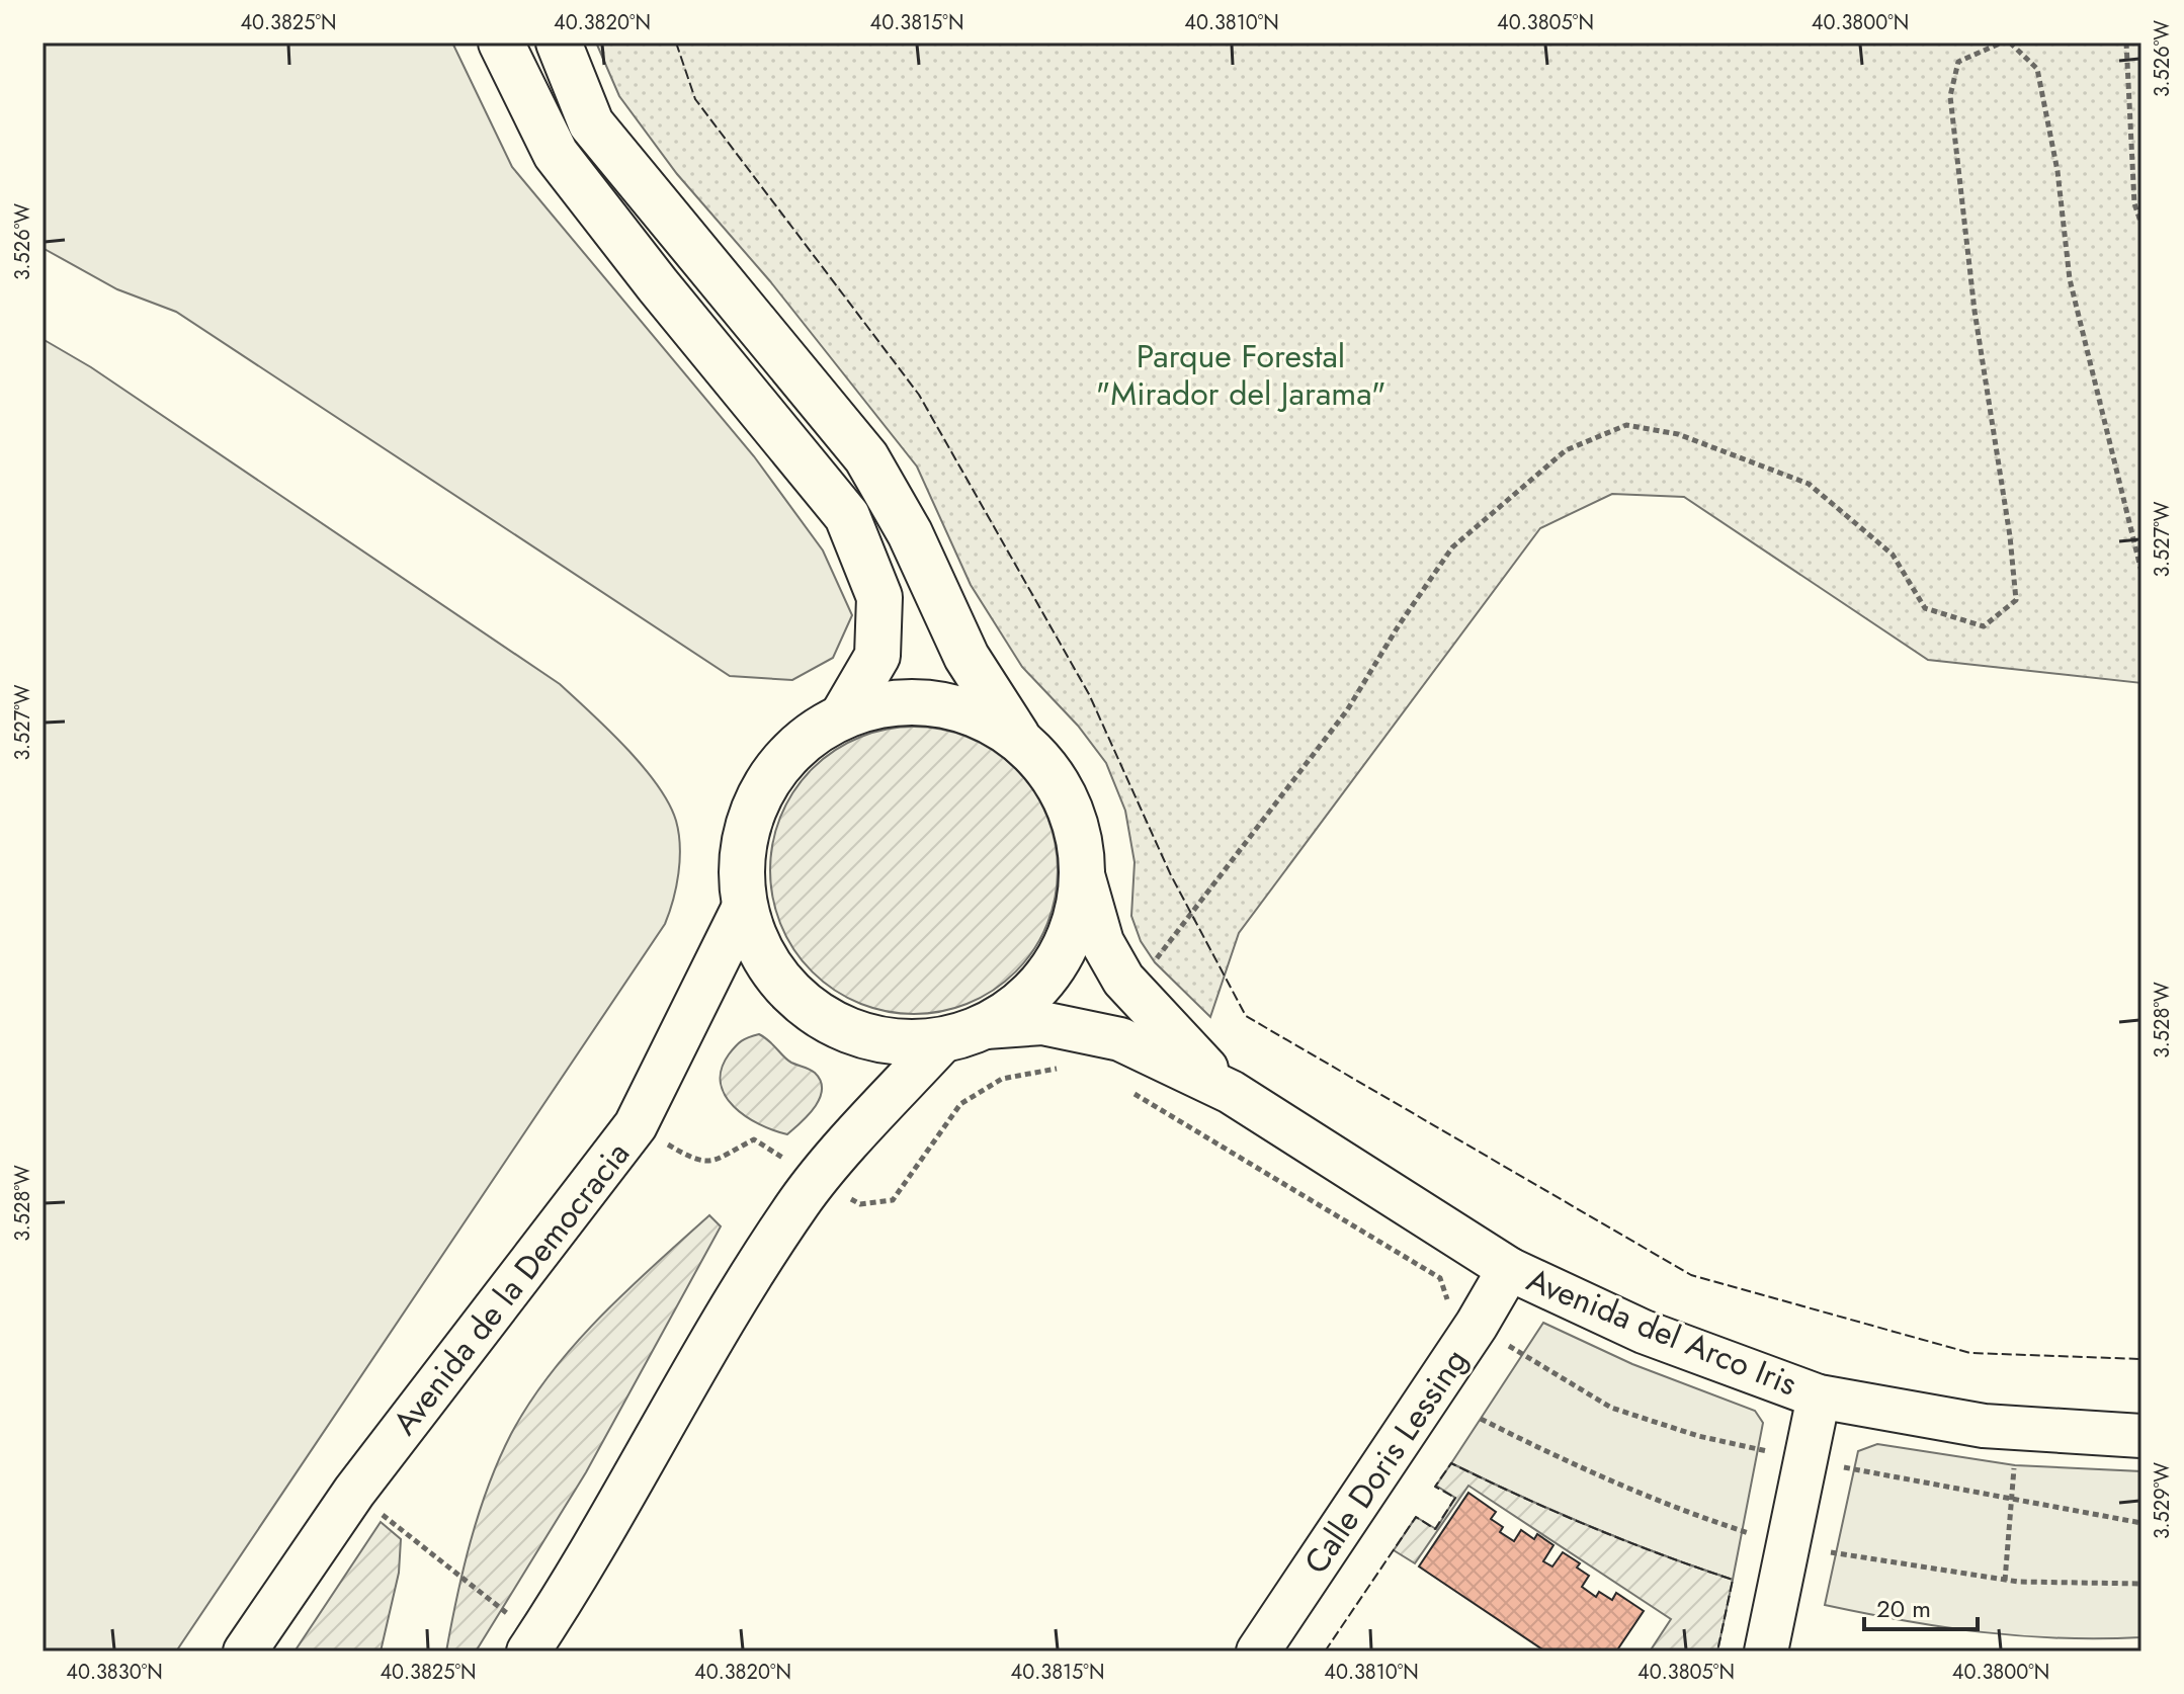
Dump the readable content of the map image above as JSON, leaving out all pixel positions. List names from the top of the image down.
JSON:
{
  "streets": {
    "street": ["Avenida de la Democracia", "Avenida del Arco Iris", "Calle Doris Lessing"]
  },
  "crossings": [
    ["Avenida del Arco Iris", "Calle Doris Lessing"]
  ],
  "parks": ["Parque Forestal \"Mirador del Jarama\""],
  "scale_bar": "20 m",
  "coordinates": [
    "40.3825°N",
    "40.3820°N",
    "40.3815°N",
    "40.3810°N",
    "40.3805°N",
    "40.3800°N",
    "3.526°W",
    "3.527°W",
    "3.528°W",
    "3.529°W",
    "40.3830°N"
  ]
}
